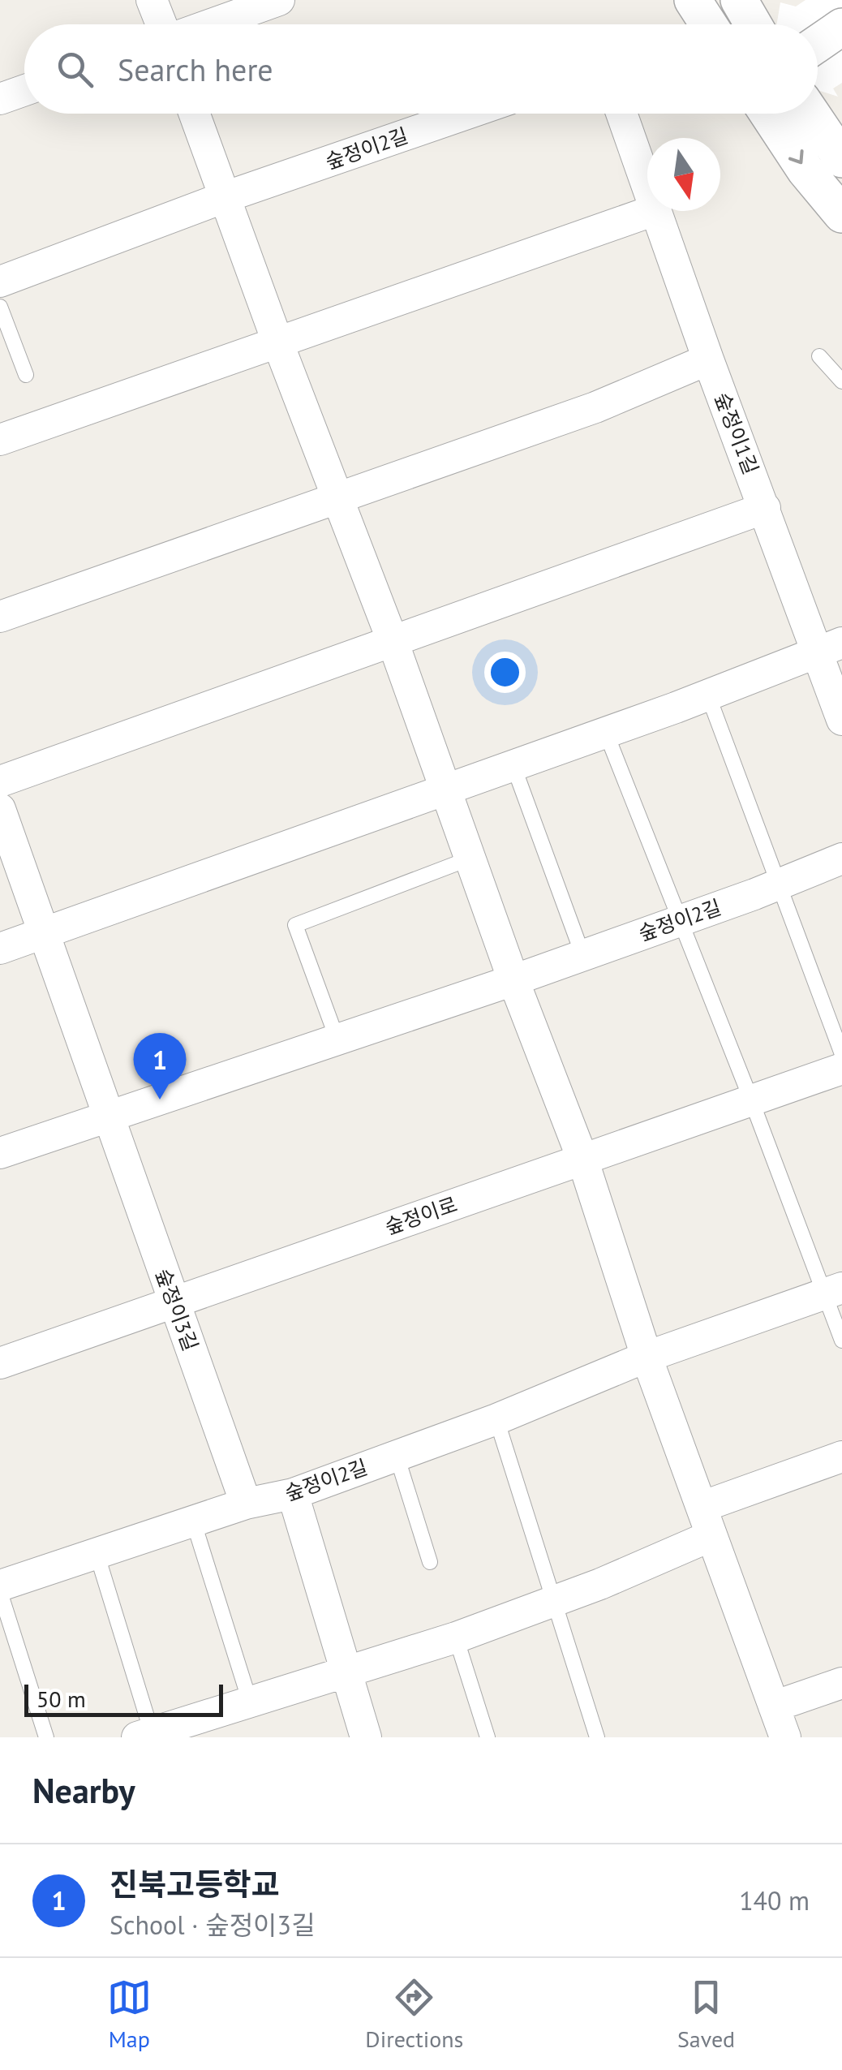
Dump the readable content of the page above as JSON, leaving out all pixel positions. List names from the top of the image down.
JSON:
{
  "streets": {
    "street": [
      "숲정이2길",
      "숲정이1길",
      "숲정이로",
      "숲정이3길"
    ]
  },
  "crossings": [
    ["숲정이2길", "숲정이3길"],
    ["숲정이로", "숲정이3길"]
  ],
  "scale_bar": "50 m",
  "north": "bottom",
  "page": {
    "search": "Search here",
    "pins": "1",
    "scale": "50 m",
    "heading": "Nearby",
    "list": [
      {
        "mark": "1",
        "name": "진북고등학교",
        "note": "School · 숲정이3길",
        "value": "140 m"
      }
    ],
    "nav": ["Map", "Directions", "Saved"]
  }
}
